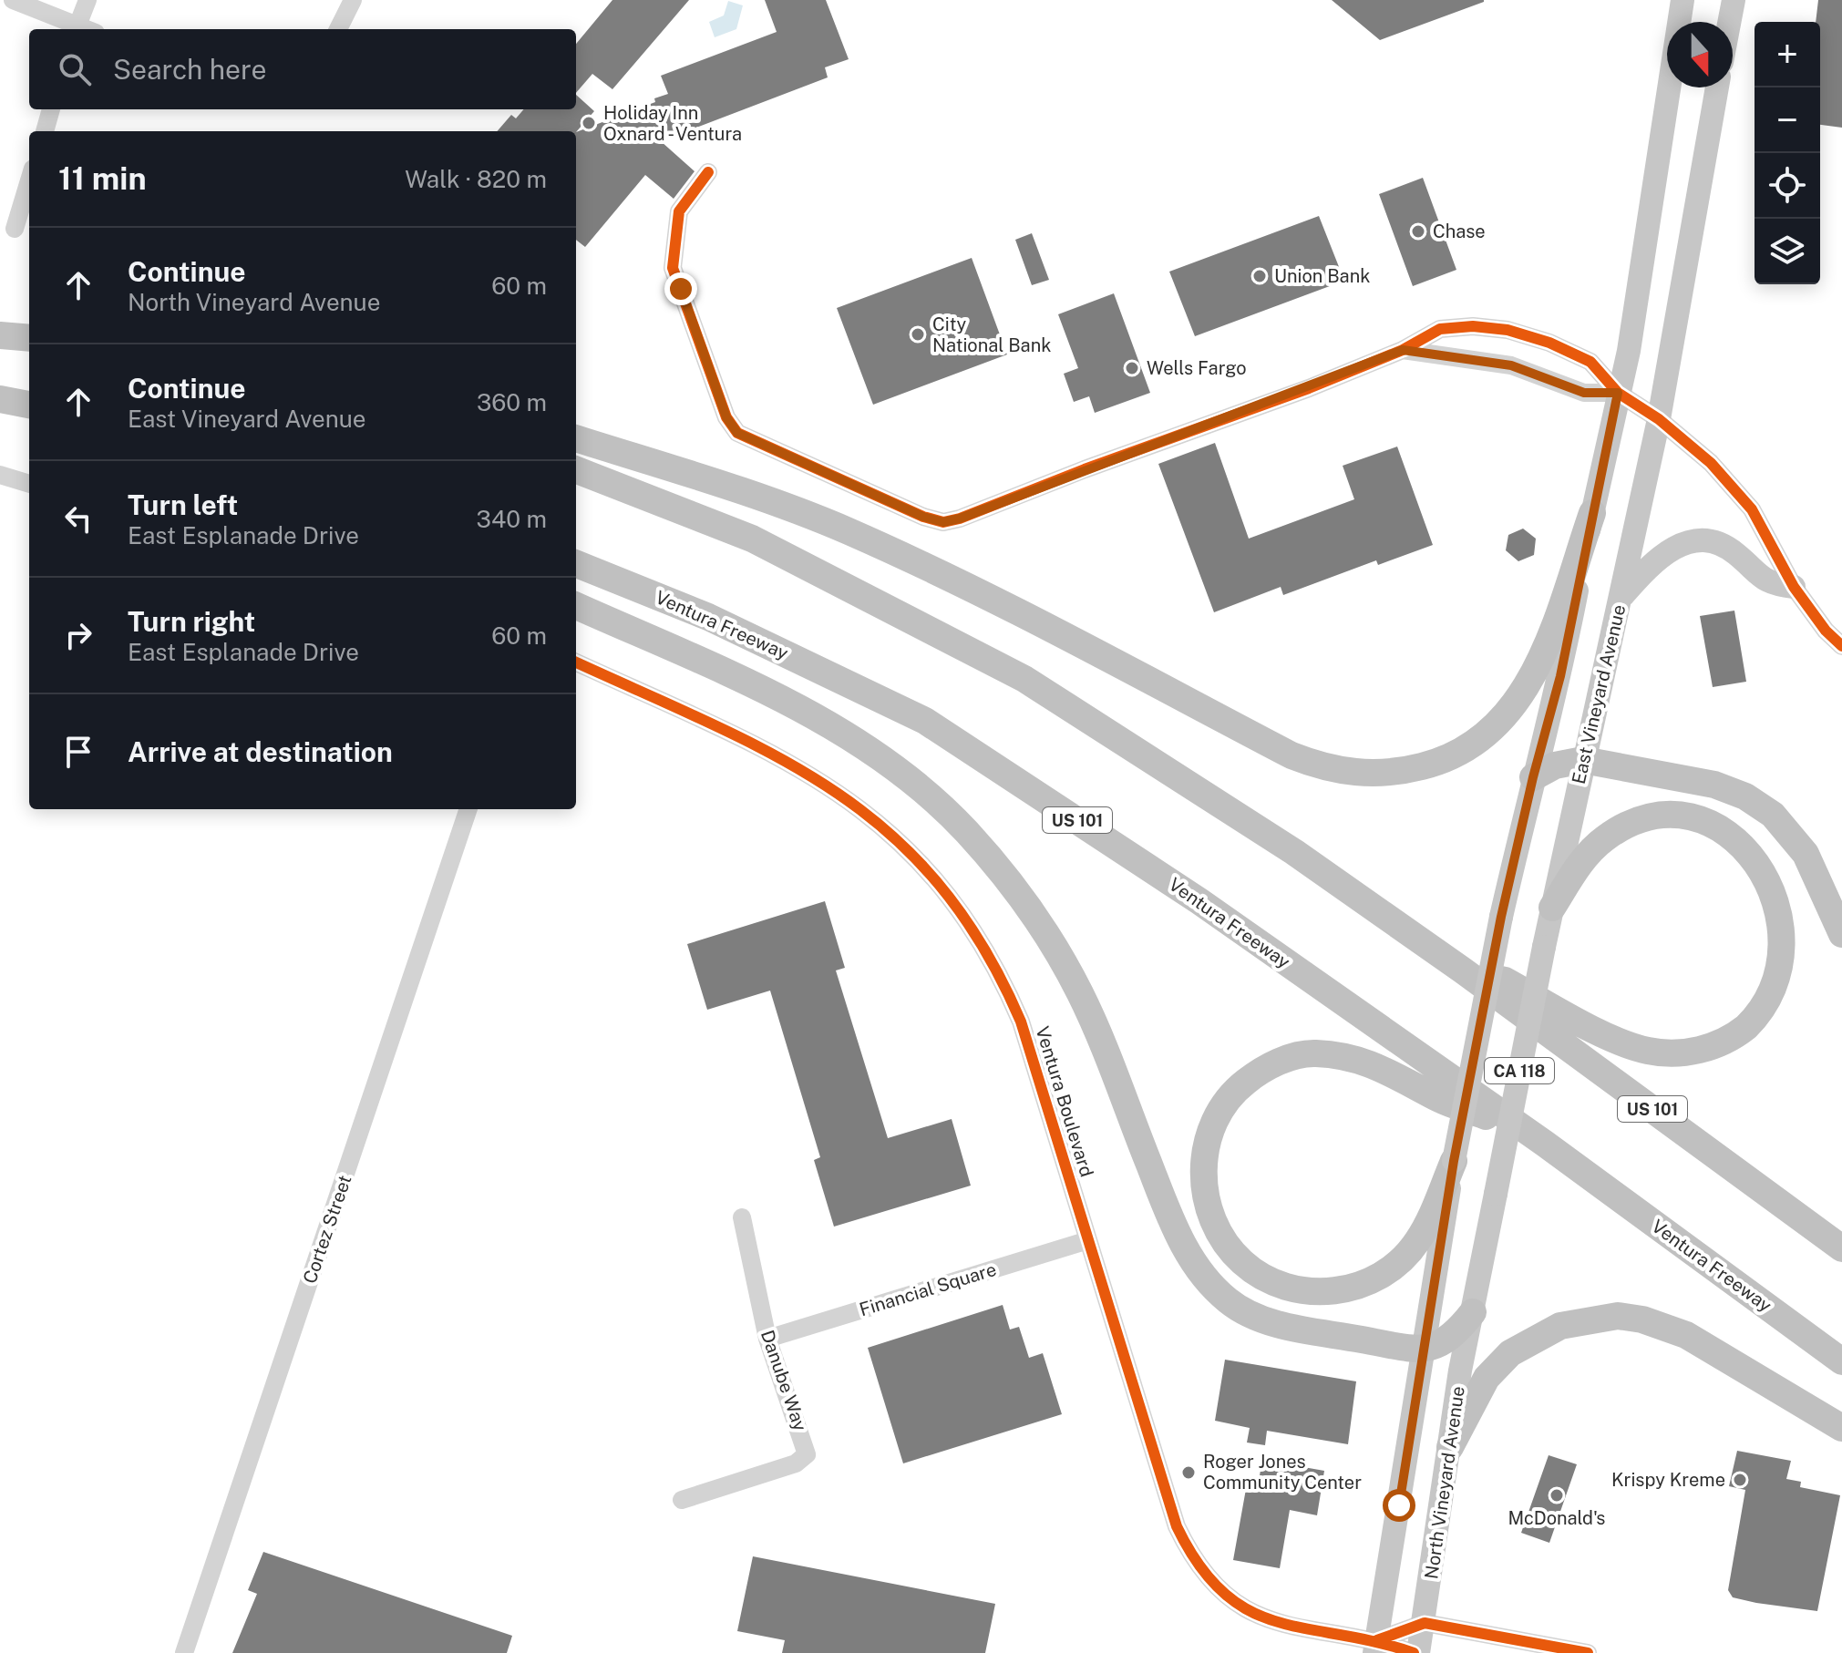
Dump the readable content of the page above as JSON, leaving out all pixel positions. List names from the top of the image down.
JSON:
{
  "streets": {
    "highway": ["Ventura Freeway", "US 101"],
    "main road": ["East Vineyard Avenue", "CA 118", "North Vineyard Avenue"],
    "street": [
      "Ventura Boulevard",
      "Cortez Street",
      "Financial Square",
      "Danube Way"
    ]
  },
  "crossings": [
    ["East Vineyard Avenue", "North Vineyard Avenue"],
    ["CA 118", "Ventura Boulevard"],
    ["Ventura Boulevard", "Financial Square"],
    ["Financial Square", "Danube Way"]
  ],
  "places": [
    "Holiday Inn Oxnard - Ventura",
    "Chase",
    "Union Bank",
    "City National Bank",
    "Wells Fargo",
    "Roger Jones Community Center",
    "Krispy Kreme",
    "McDonald's"
  ],
  "north": "bottom",
  "page": {
    "map_buttons": ["+", "−"],
    "search": "Search here",
    "heading": ["11 min", "Walk · 820 m"],
    "list": [
      ["Continue", "North Vineyard Avenue", "60 m"],
      ["Continue", "East Vineyard Avenue", "360 m"],
      ["Turn left", "East Esplanade Drive", "340 m"],
      ["Turn right", "East Esplanade Drive", "60 m"],
      "Arrive at destination"
    ]
  }
}
